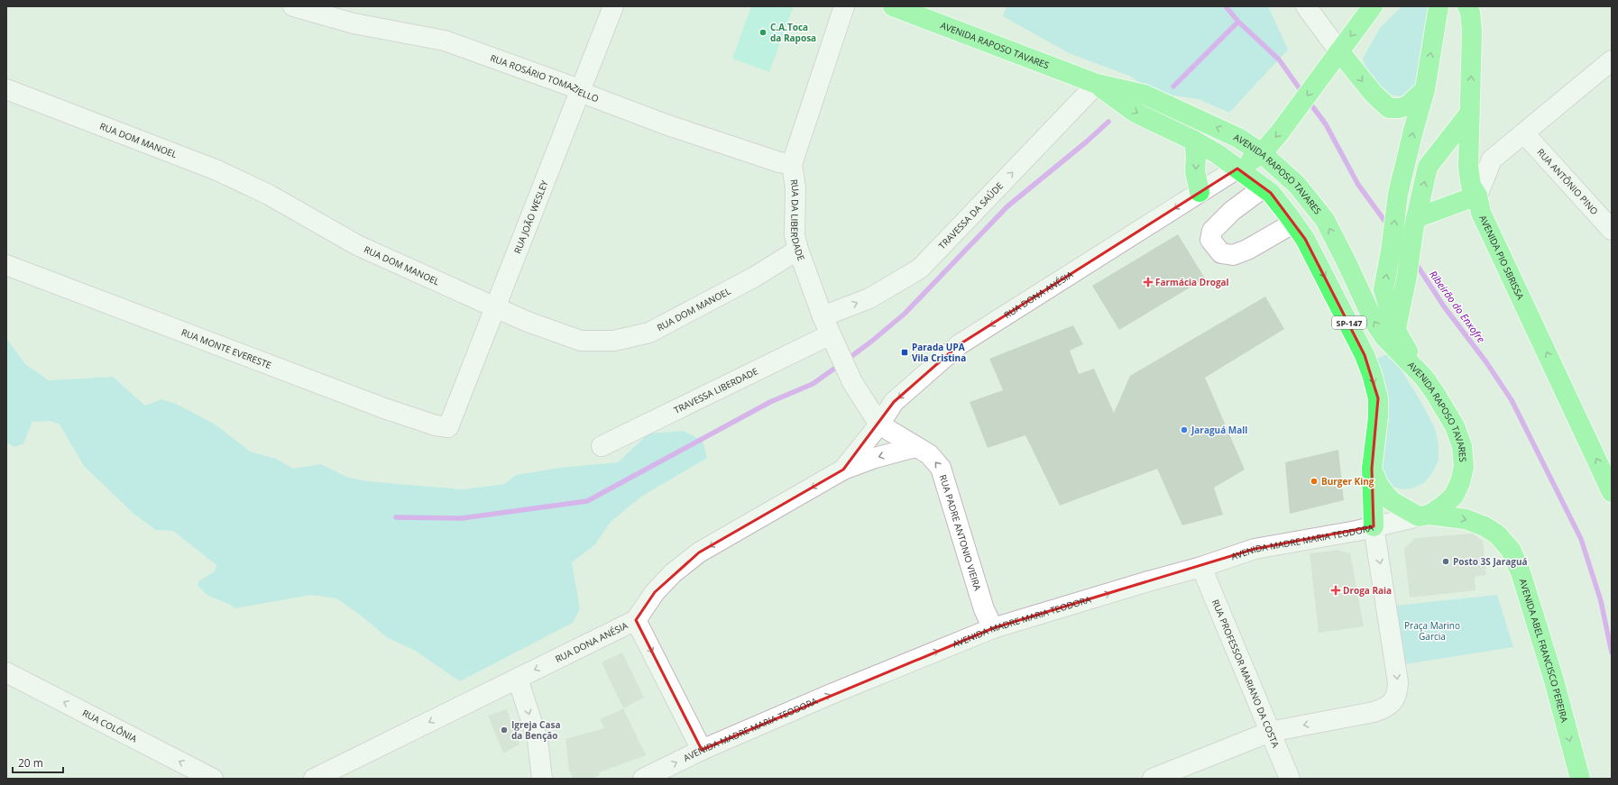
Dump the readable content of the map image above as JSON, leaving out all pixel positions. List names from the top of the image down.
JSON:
{
  "streets": {
    "main road": [
      "AVENIDA RAPOSO TAVARES",
      "AVENIDA PIO SBRISSA",
      "RUA DONA ANÉSIA",
      "SP-147",
      "AVENIDA ABEL FRANCISCO PEREIRA"
    ],
    "street": [
      "RUA ROSÁRIO TOMAZIELLO",
      "RUA DOM MANOEL",
      "RUA ANTÔNIO PINO",
      "RUA JOÃO WESLEY",
      "TRAVESSA DA SAÚDE",
      "RUA DA LIBERDADE",
      "RUA MONTE EVERESTE",
      "TRAVESSA LIBERDADE",
      "RUA PADRE ANTONIO VIEIRA",
      "AVENIDA MADRE MARIA TEODORA",
      "RUA PROFESSOR MARIANO DA COSTA",
      "RUA COLÔNIA"
    ]
  },
  "crossings": [
    ["AVENIDA RAPOSO TAVARES", "TRAVESSA DA SAÚDE"],
    ["AVENIDA RAPOSO TAVARES", "RUA DONA ANÉSIA"],
    ["AVENIDA RAPOSO TAVARES", "AVENIDA MADRE MARIA TEODORA"],
    ["AVENIDA RAPOSO TAVARES", "AVENIDA ABEL FRANCISCO PEREIRA"],
    ["RUA ROSÁRIO TOMAZIELLO", "RUA JOÃO WESLEY"],
    ["RUA ROSÁRIO TOMAZIELLO", "RUA DA LIBERDADE"],
    ["RUA DOM MANOEL", "RUA JOÃO WESLEY"],
    ["RUA DOM MANOEL", "RUA DA LIBERDADE"],
    ["RUA JOÃO WESLEY", "RUA MONTE EVERESTE"],
    ["TRAVESSA DA SAÚDE", "RUA DA LIBERDADE"],
    ["RUA DA LIBERDADE", "RUA DONA ANÉSIA"],
    ["RUA DA LIBERDADE", "TRAVESSA LIBERDADE"],
    ["RUA DA LIBERDADE", "RUA PADRE ANTONIO VIEIRA"],
    ["RUA DONA ANÉSIA", "RUA PADRE ANTONIO VIEIRA"],
    ["RUA PADRE ANTONIO VIEIRA", "AVENIDA MADRE MARIA TEODORA"],
    ["AVENIDA MADRE MARIA TEODORA", "AVENIDA ABEL FRANCISCO PEREIRA"],
    ["AVENIDA MADRE MARIA TEODORA", "RUA PROFESSOR MARIANO DA COSTA"]
  ],
  "one_way": [
    "TRAVESSA DA SAÚDE",
    "AVENIDA PIO SBRISSA",
    "RUA DONA ANÉSIA",
    "RUA PADRE ANTONIO VIEIRA",
    "AVENIDA MADRE MARIA TEODORA",
    "AVENIDA ABEL FRANCISCO PEREIRA",
    "RUA COLÔNIA"
  ],
  "water": ["Ribeirão do Enxofre"],
  "parks": ["Praça Marino Garcia"],
  "places": {
    "other": [
      "C.A.Toca da Raposa",
      "Jaraguá Mall",
      "Burger King",
      "Posto 3S Jaraguá",
      "Igreja Casa da Benção"
    ],
    "health": ["Farmácia Drogal", "Droga Raia"],
    "transit": ["Parada UPA Vila Cristina"]
  },
  "scale_bar": "20 m"
}
